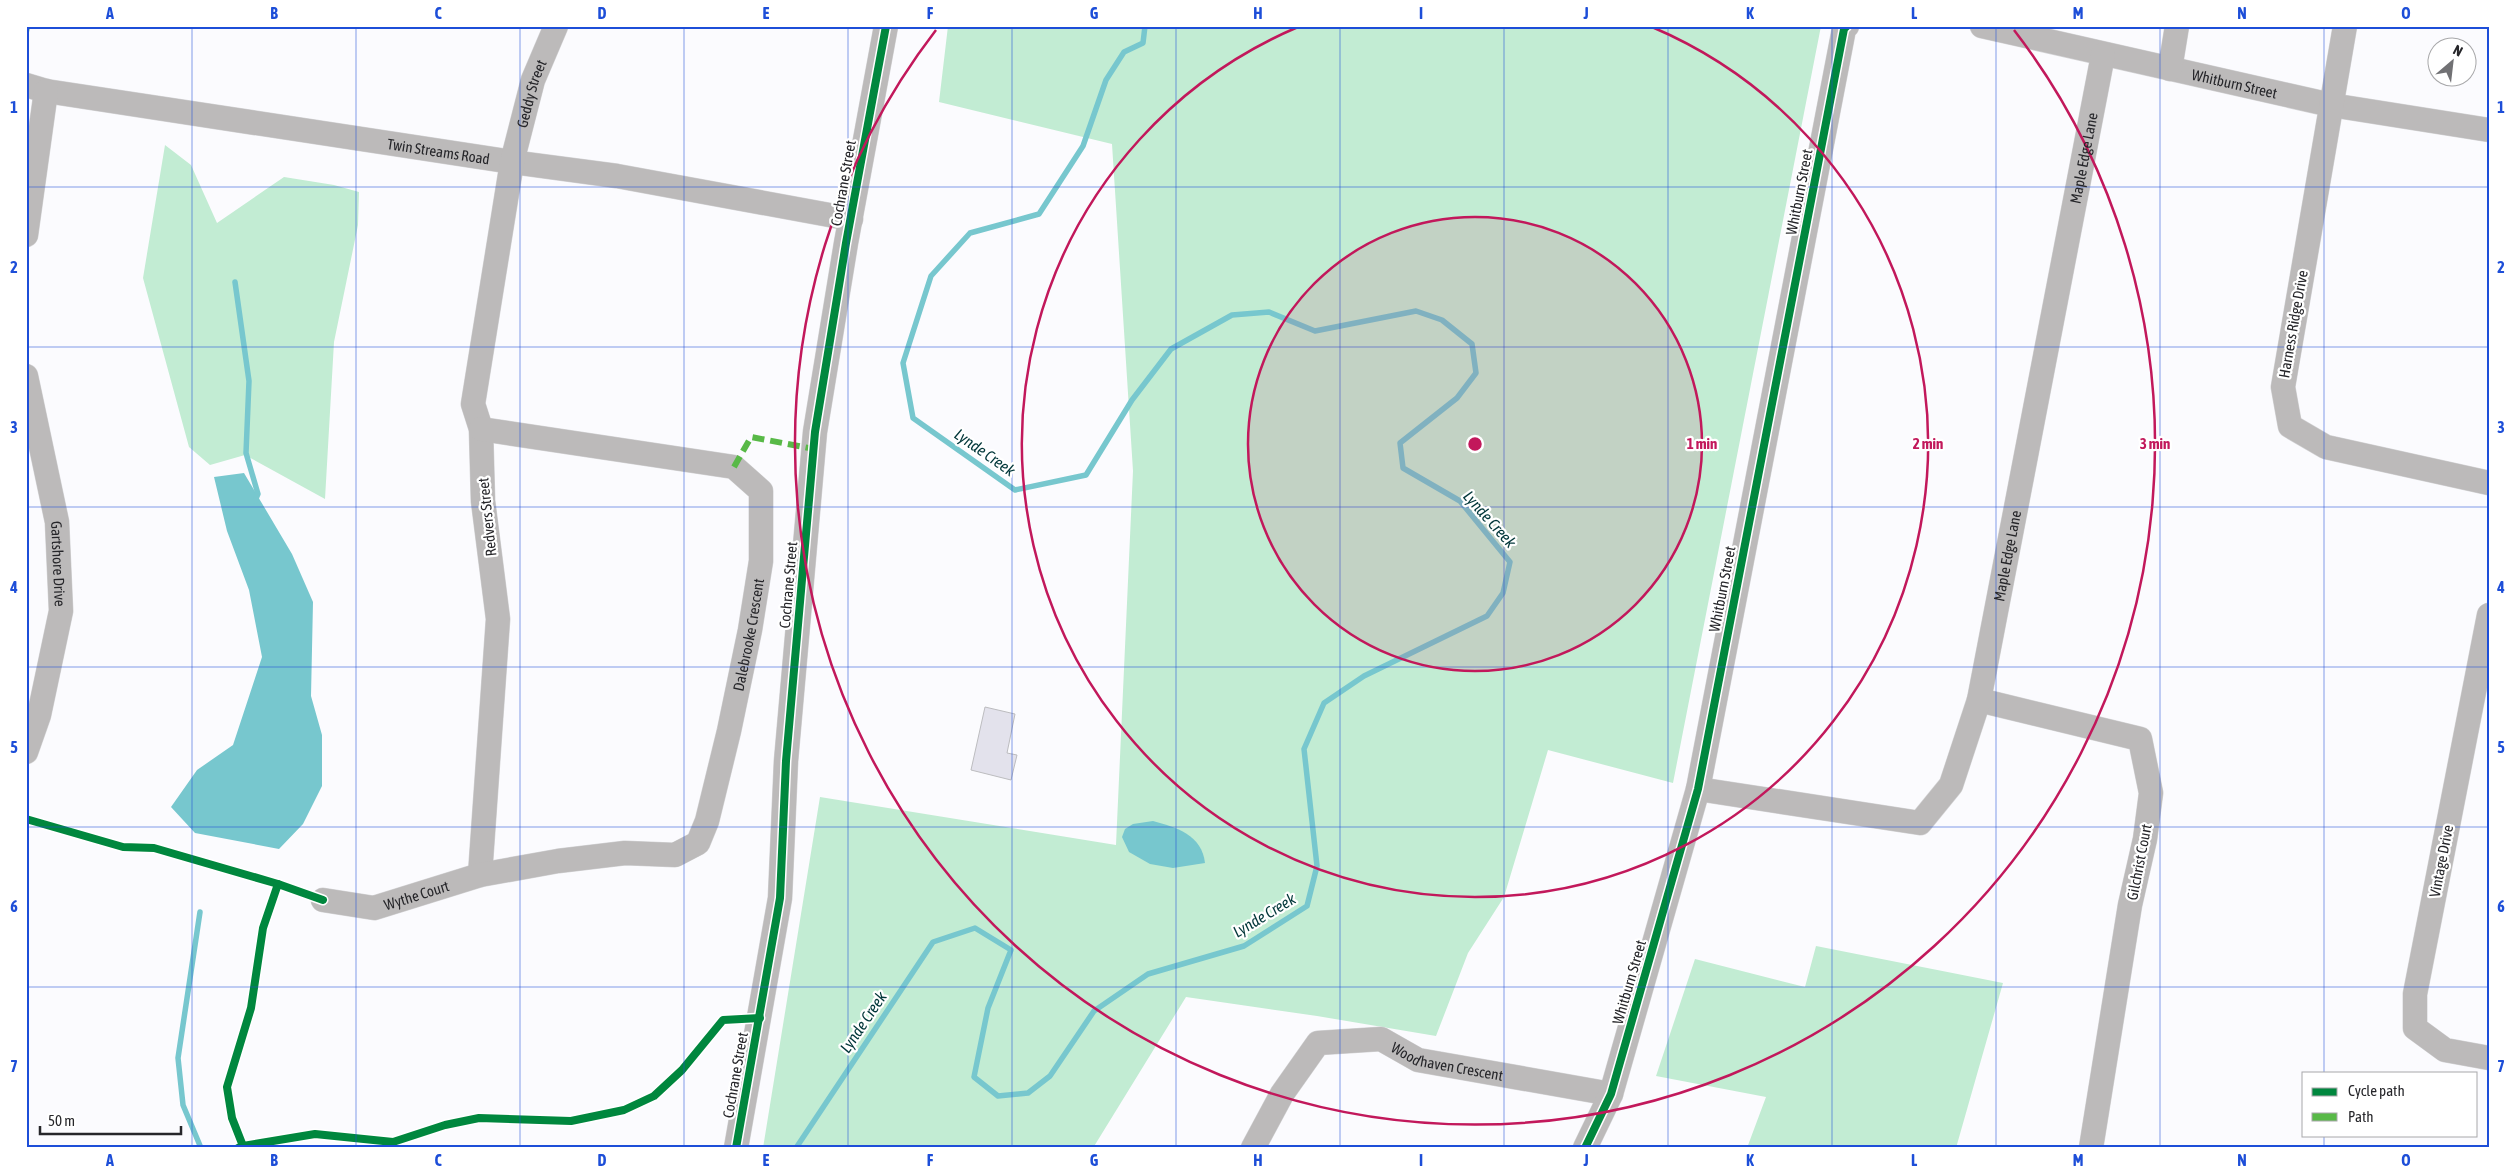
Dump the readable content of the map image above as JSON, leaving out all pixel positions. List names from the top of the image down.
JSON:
{
  "streets": {
    "street": [
      "Whitburn Street",
      "Geddy Street",
      "Twin Streams Road",
      "Maple Edge Lane",
      "Cochrane Street",
      "Harness Ridge Drive",
      "Redvers Street",
      "Gartshore Drive",
      "Dalebrooke Crescent",
      "Vintage Drive",
      "Gilchrist Court",
      "Wythe Court",
      "Woodhaven Crescent"
    ]
  },
  "crossings": [
    ["Whitburn Street", "Maple Edge Lane"],
    ["Whitburn Street", "Harness Ridge Drive"],
    ["Whitburn Street", "Woodhaven Crescent"],
    ["Geddy Street", "Twin Streams Road"],
    ["Geddy Street", "Redvers Street"],
    ["Twin Streams Road", "Cochrane Street"],
    ["Twin Streams Road", "Redvers Street"],
    ["Maple Edge Lane", "Gilchrist Court"],
    ["Redvers Street", "Dalebrooke Crescent"],
    ["Redvers Street", "Wythe Court"],
    ["Dalebrooke Crescent", "Wythe Court"]
  ],
  "water": ["Lynde Creek"],
  "legend": ["Cycle path", "Path"],
  "scale_bar": "50 m",
  "north": "top right",
  "grid": {
    "columns": [
      "A",
      "B",
      "C",
      "D",
      "E",
      "F",
      "G",
      "H",
      "I",
      "J",
      "K",
      "L",
      "M",
      "N",
      "O"
    ],
    "rows": [
      "1",
      "2",
      "3",
      "4",
      "5",
      "6",
      "7"
    ]
  },
  "rings": ["1 min", "2 min", "3 min"]
}
